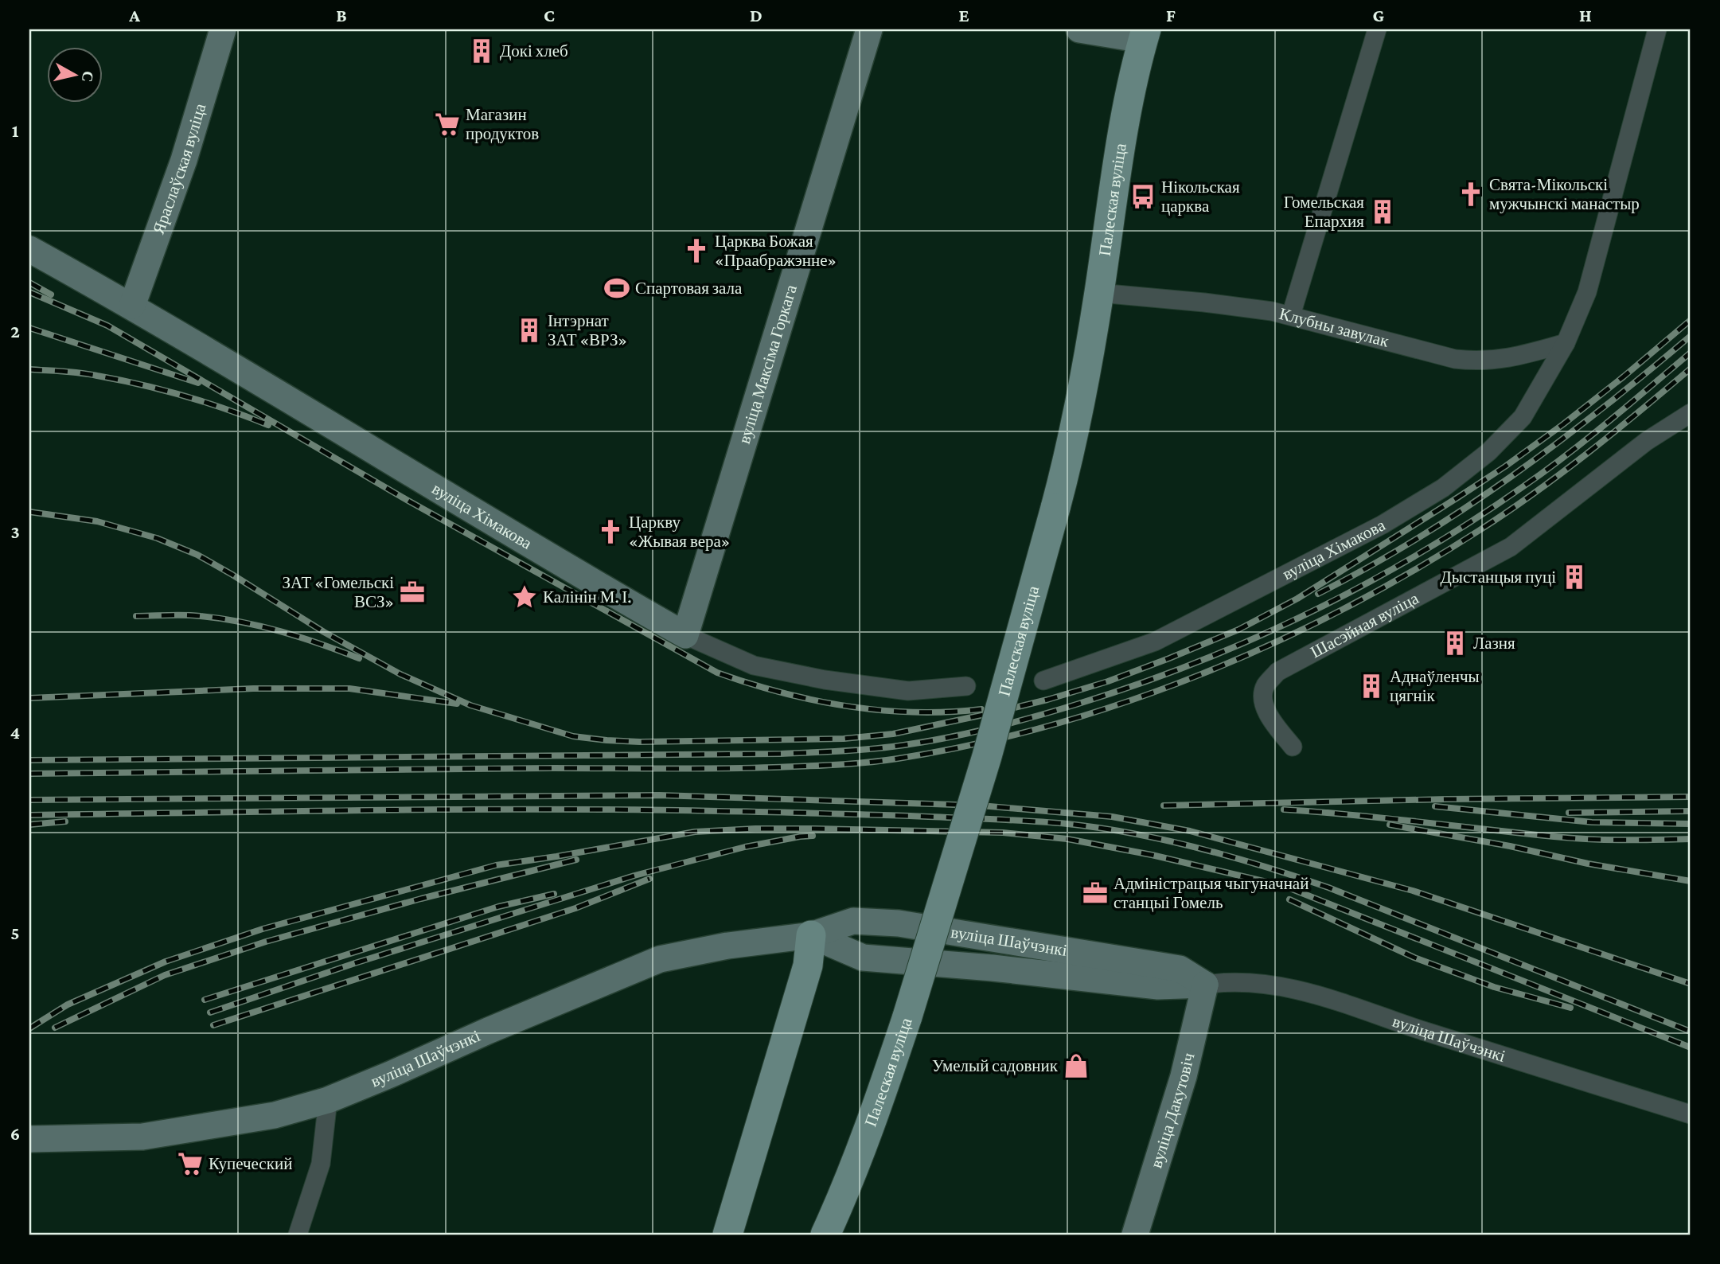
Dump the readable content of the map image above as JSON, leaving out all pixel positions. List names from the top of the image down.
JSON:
{
  "streets": {
    "main road": [
      "Яраслаўская вуліца",
      "Палеская вуліца",
      "вуліца Максіма Горкага",
      "вуліца Хімакова",
      "вуліца Шаўчэнкі",
      "вуліца Дакутовіч"
    ],
    "street": ["Клубны завулак", "Шасэйная вуліца"]
  },
  "crossings": [
    ["Яраслаўская вуліца", "вуліца Хімакова"],
    ["Палеская вуліца", "Клубны завулак"],
    ["Клубны завулак", "вуліца Хімакова"],
    ["вуліца Максіма Горкага", "вуліца Хімакова"],
    ["вуліца Шаўчэнкі", "вуліца Дакутовіч"]
  ],
  "places": {
    "building": [
      "Докі хлеб",
      "Гомельская Епархия",
      "Інтэрнат ЗАТ «ВРЗ»",
      "Дыстанцыя пуці",
      "Лазня",
      "Аднаўленчы цягнік"
    ],
    "supermarket": ["Магазин продуктов", "Купеческий"],
    "church": ["Свята-Мікольскі мужчынскі манастыр", "Царква Божая «Праабражэнне»", "Царкву «Жывая вера»"],
    "bus stop": ["Нікольская царква"],
    "sports": ["Спартовая зала"],
    "office": ["ЗАТ «Гомельскі ВСЗ»", "Адміністрацыя чыгуначнай станцыі Гомель"],
    "place": ["Калінін М. І."],
    "shop": ["Умелый садовник"]
  },
  "north": "right",
  "grid": {
    "columns": [
      "A",
      "B",
      "C",
      "D",
      "E",
      "F",
      "G",
      "H"
    ],
    "rows": [
      "1",
      "2",
      "3",
      "4",
      "5",
      "6"
    ]
  }
}
